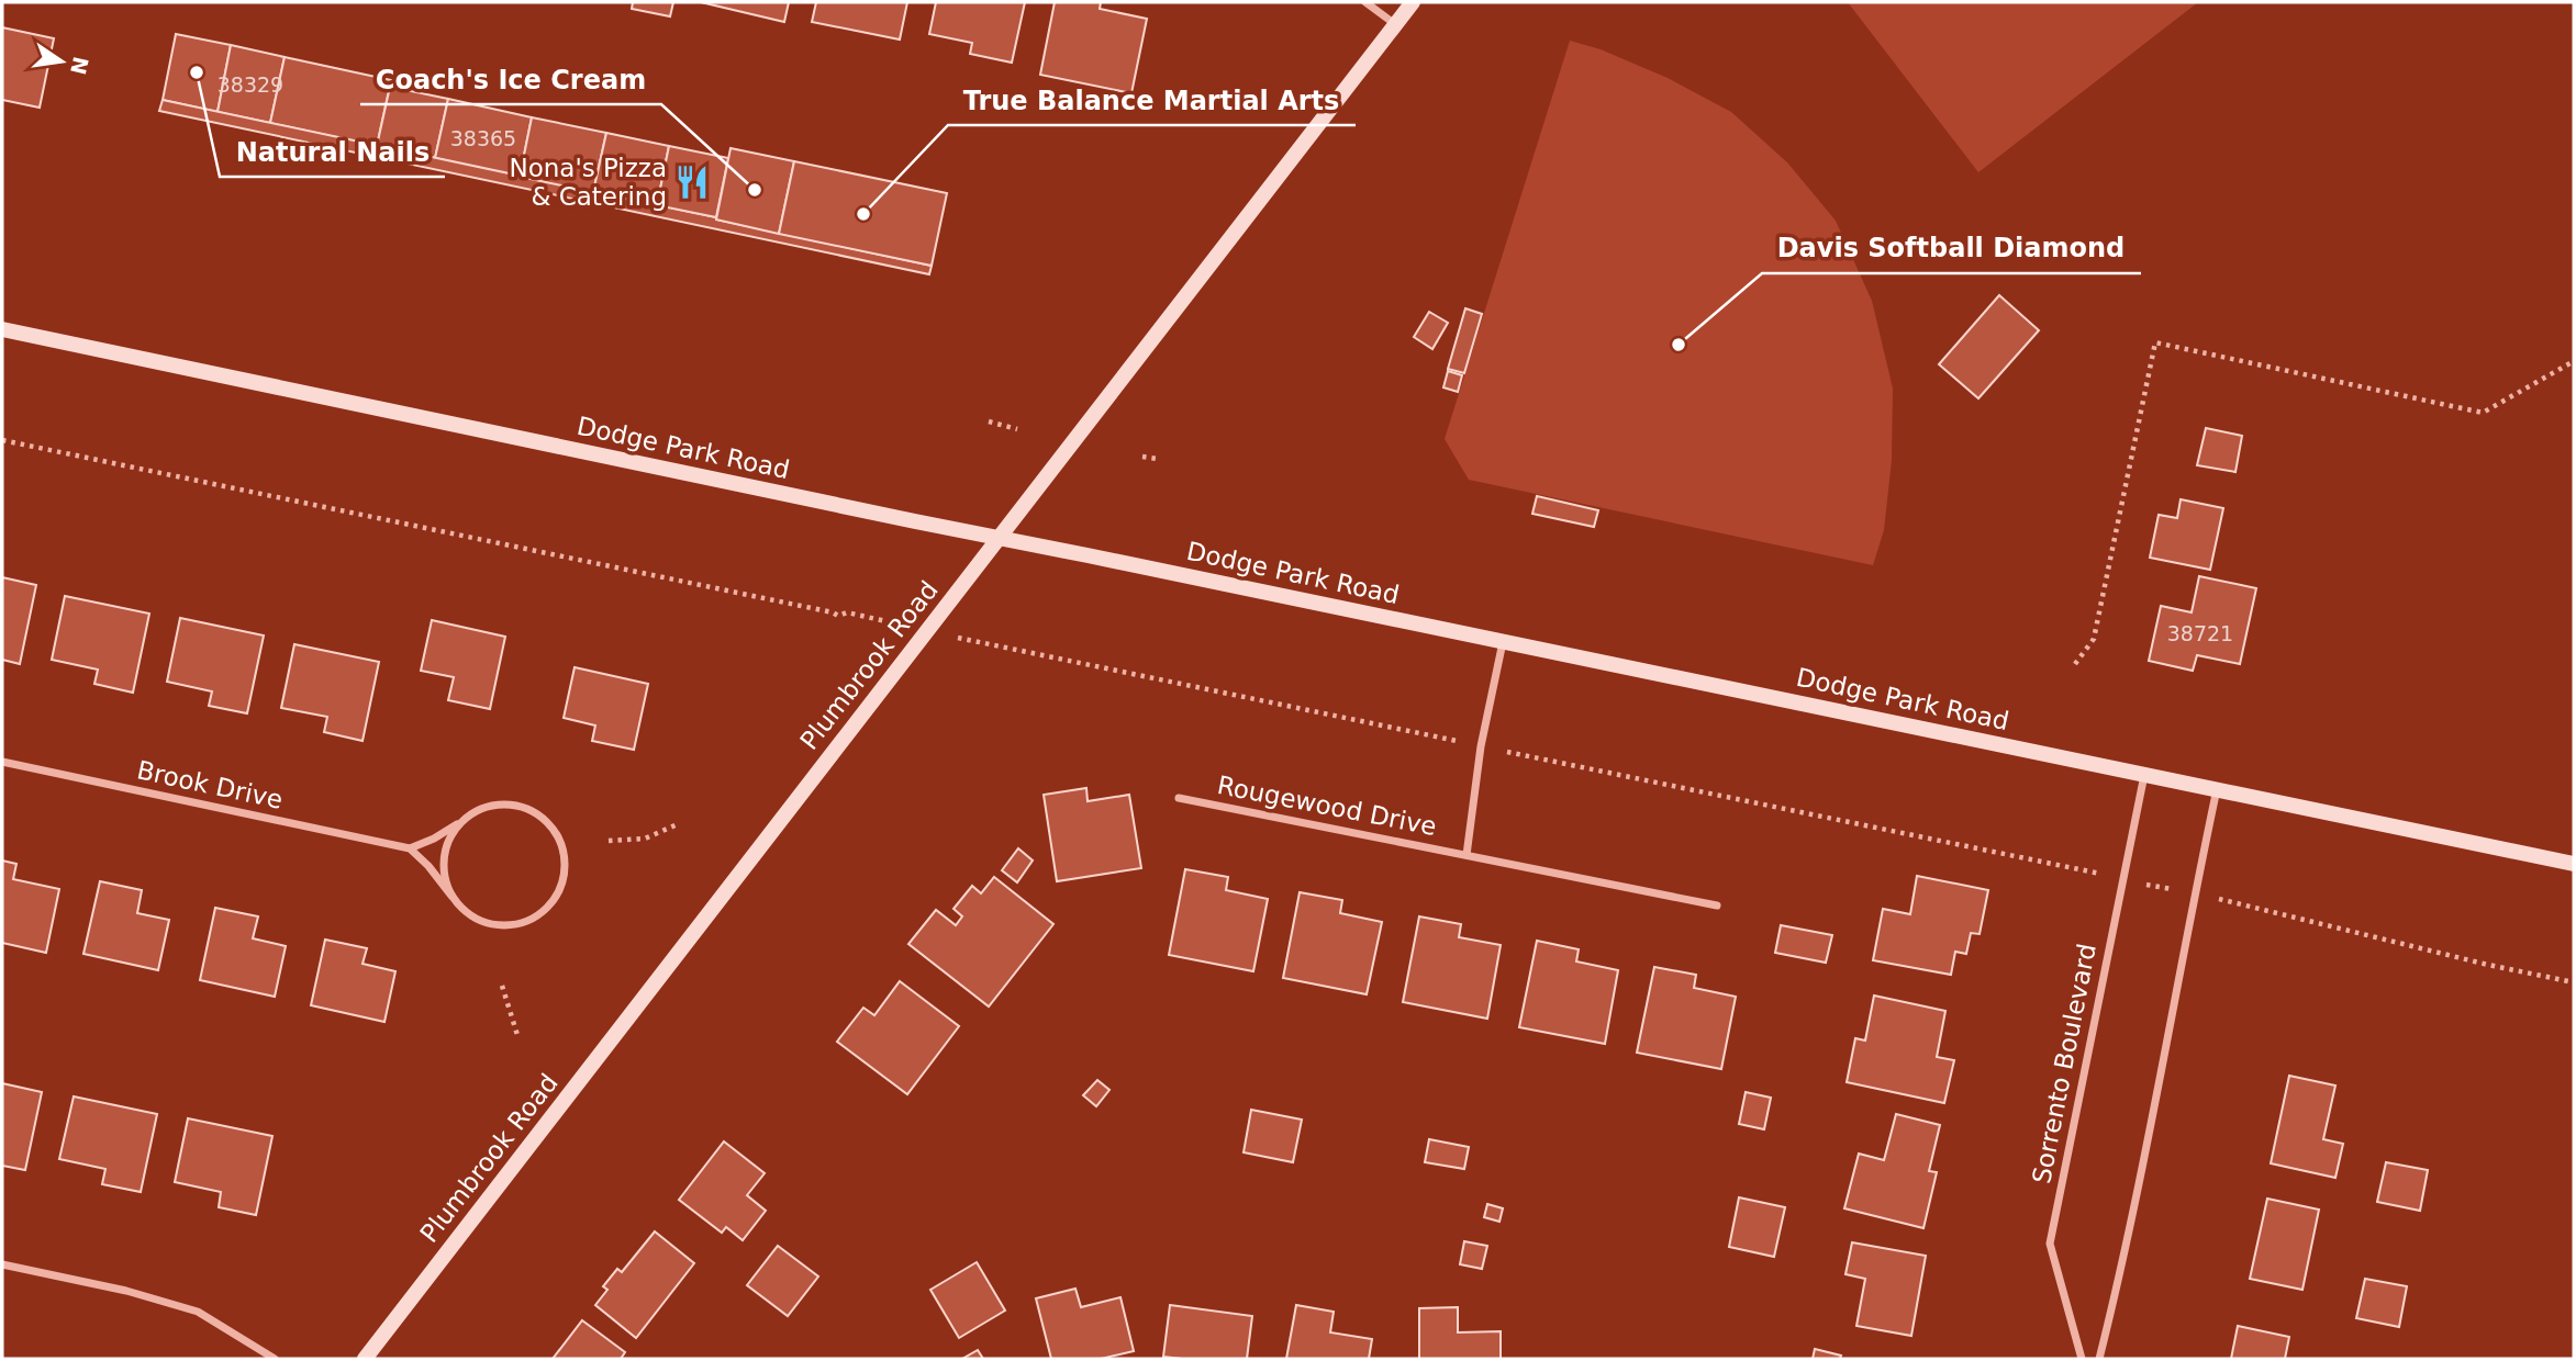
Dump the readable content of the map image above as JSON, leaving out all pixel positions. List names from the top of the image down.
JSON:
{
  "streets": {
    "street": [
      "Dodge Park Road",
      "Plumbrook Road",
      "Brook Drive",
      "Rougewood Drive",
      "Sorrento Boulevard"
    ]
  },
  "crossings": [
    ["Dodge Park Road", "Plumbrook Road"],
    ["Dodge Park Road", "Rougewood Drive"],
    ["Dodge Park Road", "Sorrento Boulevard"]
  ],
  "places": {
    "other": [
      "Natural Nails",
      "Coach's Ice Cream",
      "True Balance Martial Arts",
      "Davis Softball Diamond"
    ],
    "restaurant": ["Nona's Pizza & Catering"]
  },
  "house_numbers": ["38329", "38365", "38721"],
  "north": "right"
}
